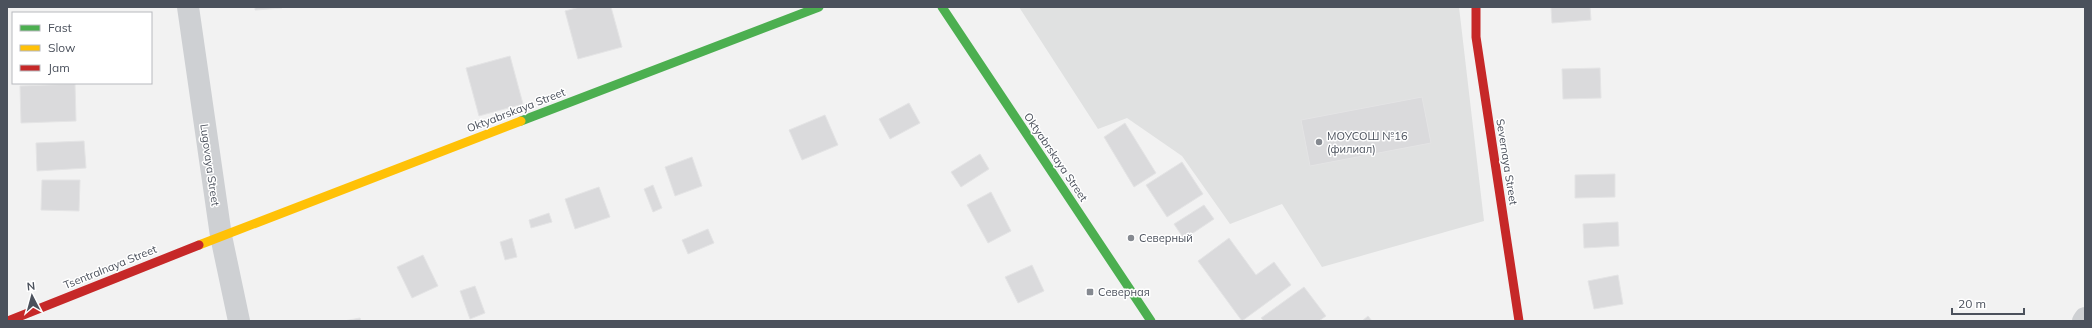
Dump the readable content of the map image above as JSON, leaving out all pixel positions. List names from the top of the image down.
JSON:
{
  "streets": {
    "street": [
      "Oktyabrskaya Street",
      "Severnaya Street",
      "Lugovaya Street",
      "Tsentralnaya Street"
    ]
  },
  "crossings": [
    ["Oktyabrskaya Street", "Lugovaya Street"],
    ["Oktyabrskaya Street", "Tsentralnaya Street"],
    ["Lugovaya Street", "Tsentralnaya Street"]
  ],
  "places": {
    "other": ["МОУСОШ №16 (филиал)", "Северный"],
    "transit": ["Северная"]
  },
  "legend": ["Fast", "Slow", "Jam"],
  "scale_bar": "20 m",
  "north": "top"
}
